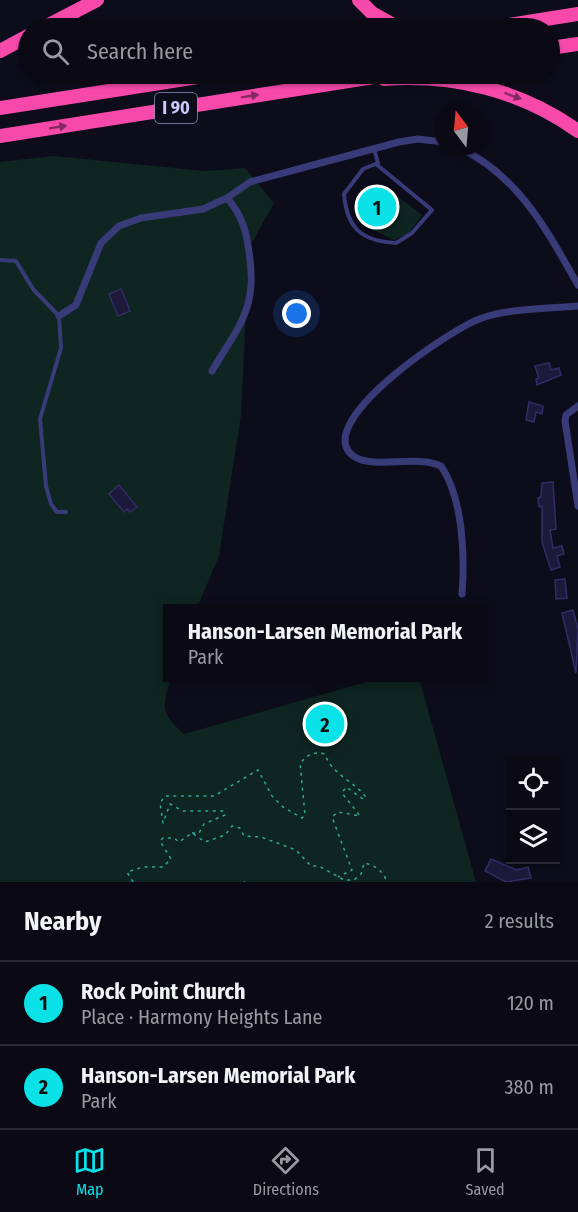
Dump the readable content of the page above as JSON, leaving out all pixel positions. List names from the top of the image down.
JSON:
{
  "streets": {
    "highway": ["I 90"]
  },
  "north": "top",
  "page": {
    "search": "Search here",
    "pins": ["1", "2"],
    "popup": ["Hanson-Larsen Memorial Park", "Park"],
    "heading": ["Nearby", "2 results"],
    "list": [
      {
        "mark": "1",
        "name": "Rock Point Church",
        "note": "Place · Harmony Heights Lane",
        "value": "120 m"
      },
      {
        "mark": "2",
        "name": "Hanson-Larsen Memorial Park",
        "note": "Park",
        "value": "380 m"
      }
    ],
    "nav": ["Map", "Directions", "Saved"]
  }
}
